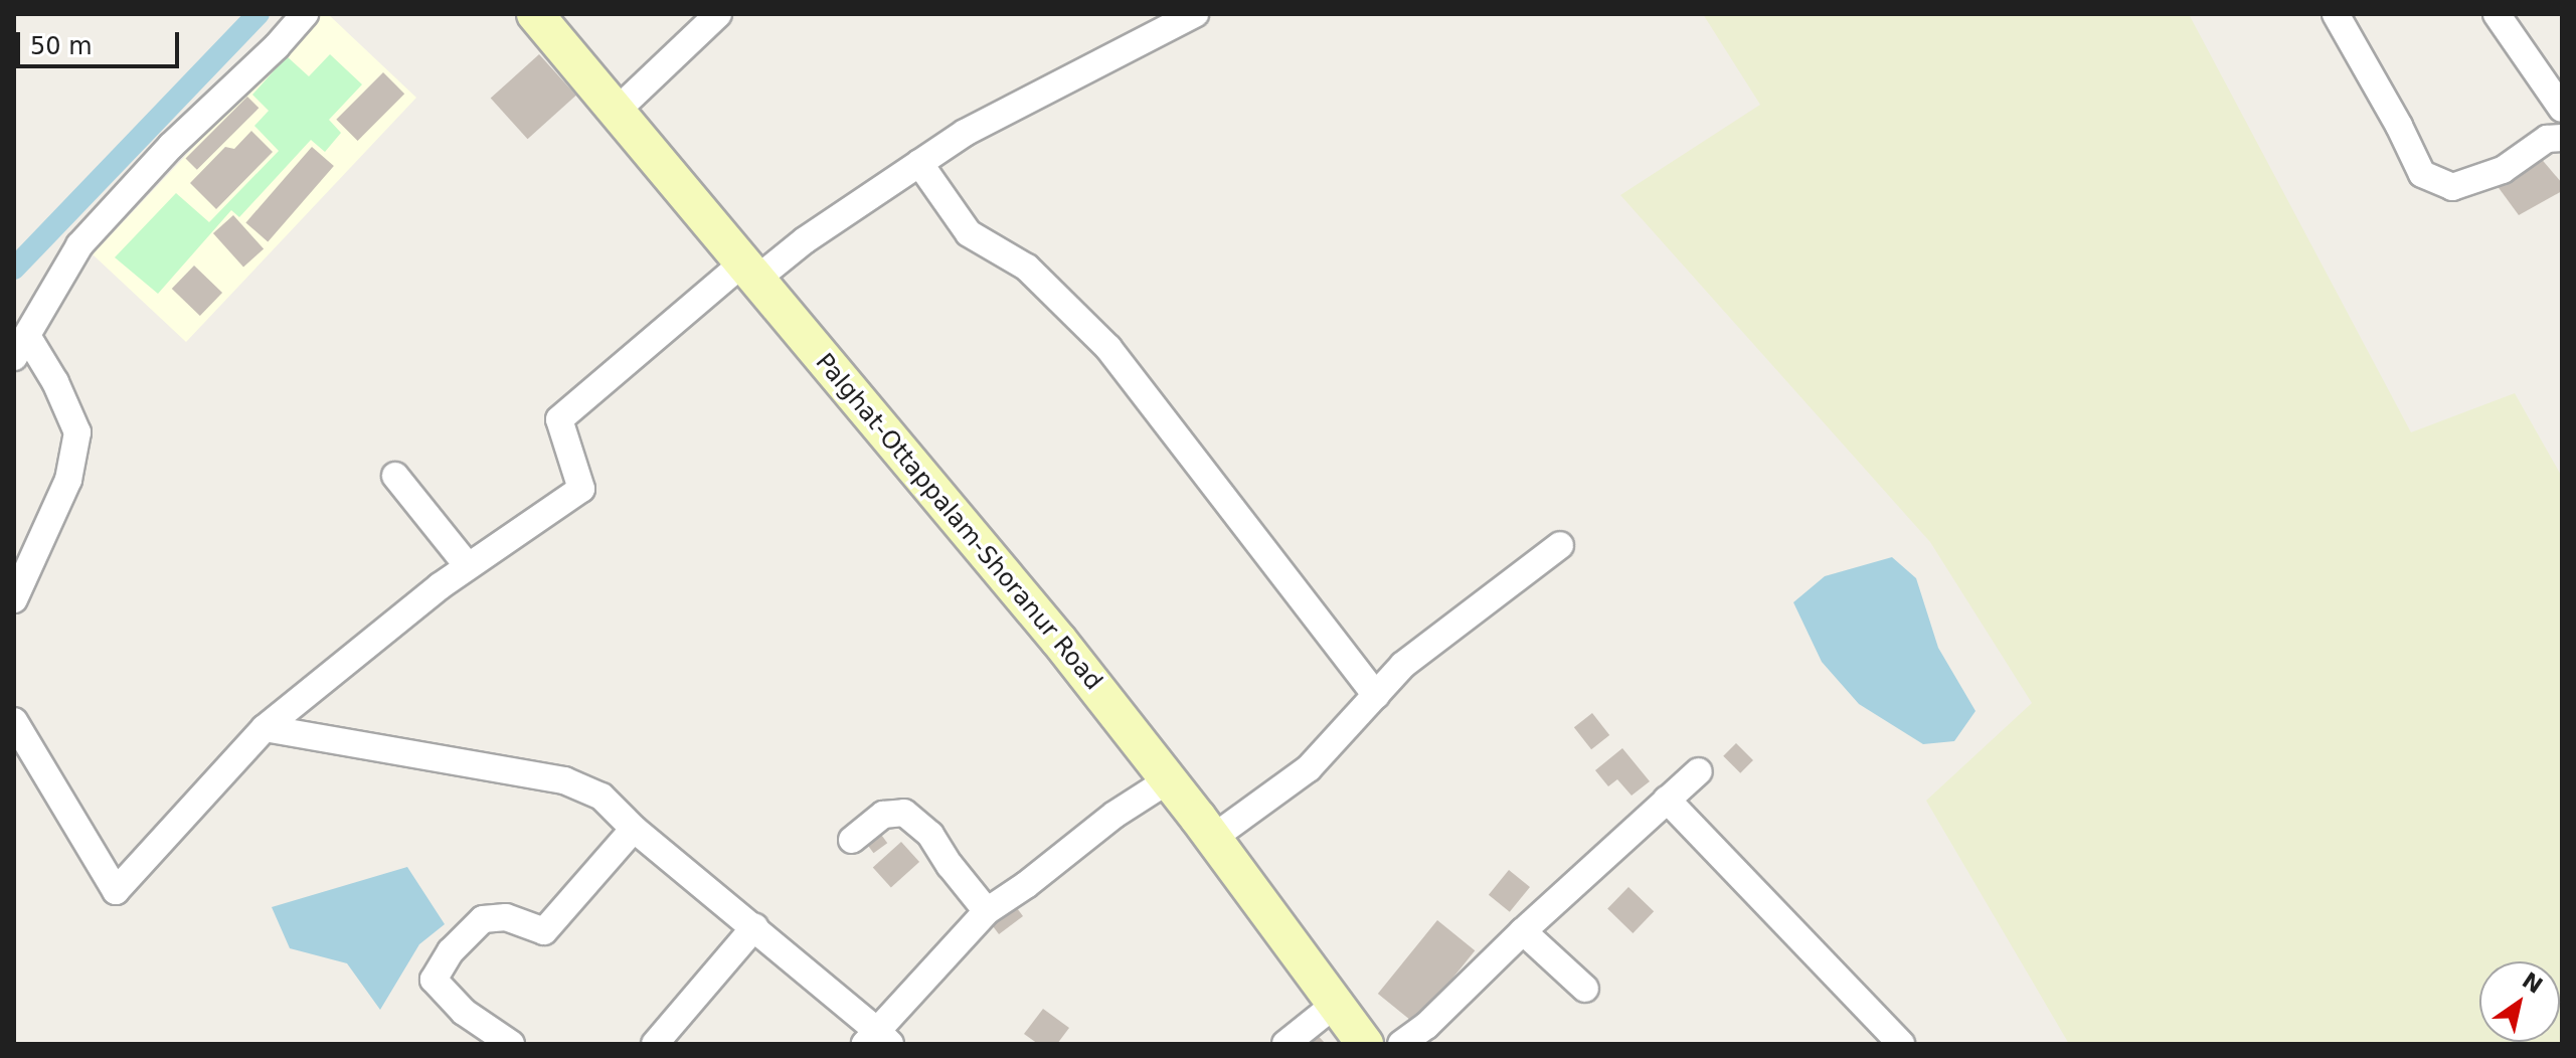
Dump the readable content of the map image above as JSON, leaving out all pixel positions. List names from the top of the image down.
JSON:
{
  "streets": {
    "main road": ["Palghat-Ottappalam-Shoranur Road"]
  },
  "scale_bar": "50 m",
  "north": "top right"
}
